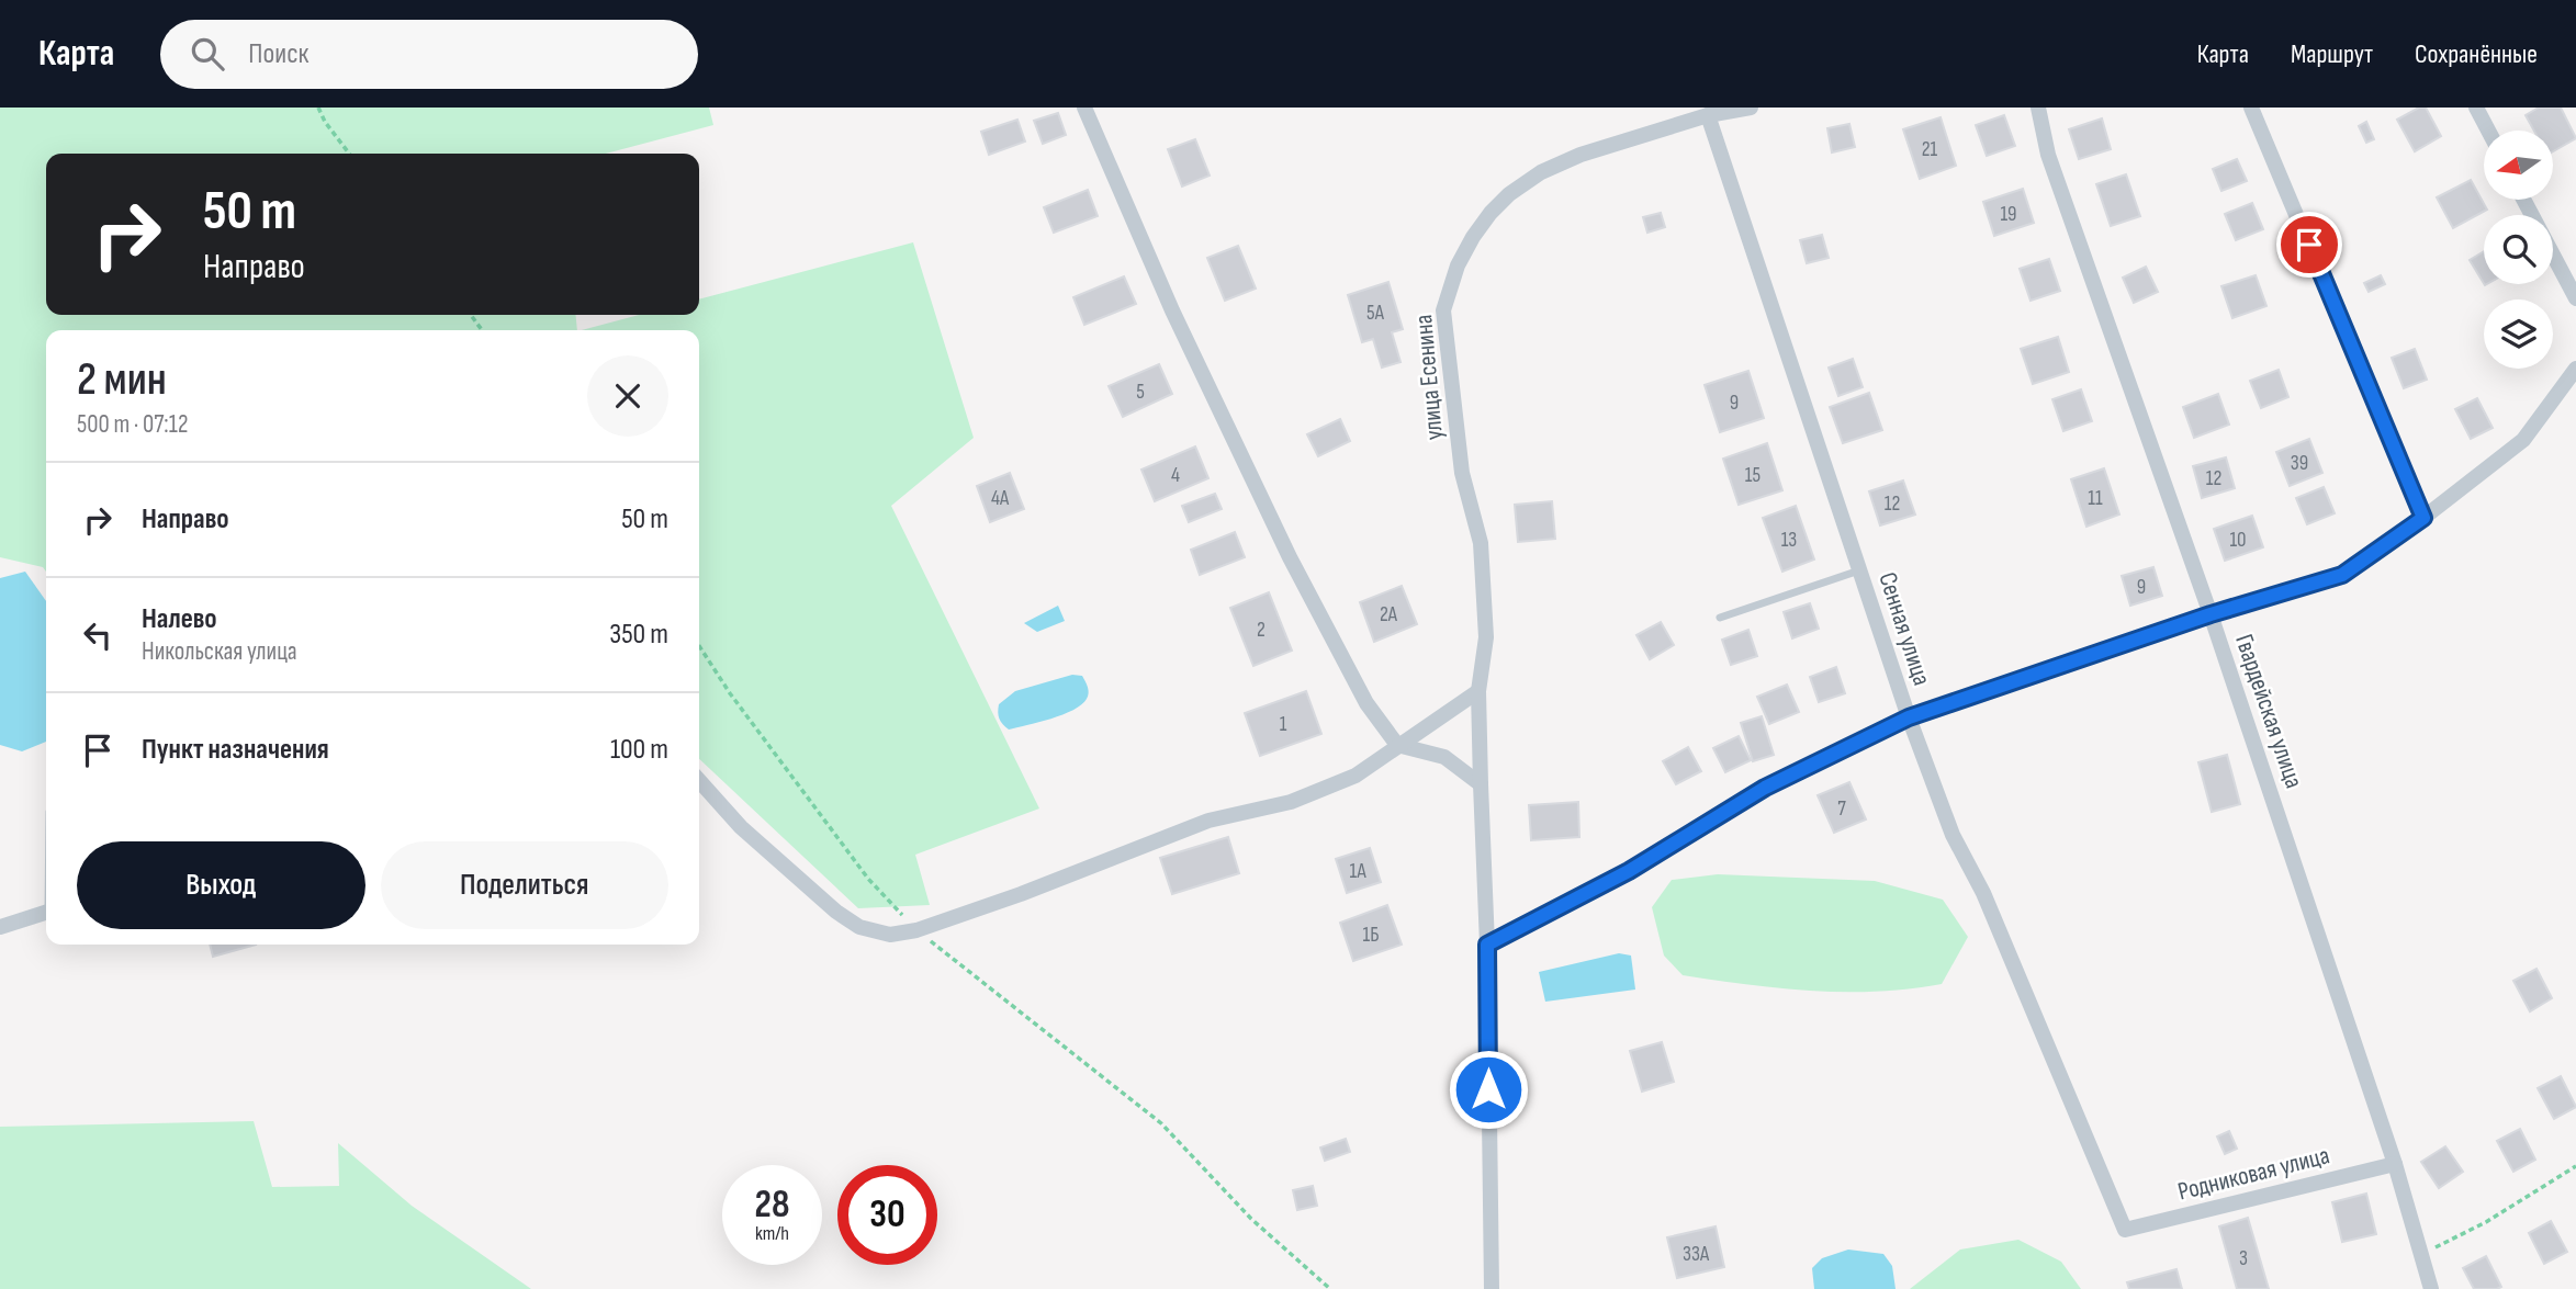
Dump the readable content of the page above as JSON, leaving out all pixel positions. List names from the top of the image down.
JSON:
{
  "streets": {
    "street": [
      "улица Есенина",
      "Сенная улица",
      "Гвардейская улица",
      "Родниковая улица"
    ]
  },
  "crossings": [
    ["улица Есенина", "Сенная улица"],
    ["Сенная улица", "Родниковая улица"],
    ["Гвардейская улица", "Родниковая улица"]
  ],
  "house_numbers": [
    "21",
    "19",
    "5А",
    "5",
    "9",
    "39",
    "4",
    "15",
    "12",
    "4А",
    "11",
    "12",
    "13",
    "10",
    "9",
    "2А",
    "2",
    "1",
    "7",
    "1А",
    "1Б",
    "33А",
    "3"
  ],
  "north": "left",
  "page": {
    "header": "Карта",
    "search": "Поиск",
    "nav": ["Карта", "Маршрут", "Сохранённые"],
    "turn": ["50 m", "Направо"],
    "heading": ["2 мин", "500 m · 07:12"],
    "list": [
      {
        "name": "Направо",
        "value": "50 m"
      },
      {
        "name": "Налево",
        "note": "Никольская улица",
        "value": "350 m"
      },
      {
        "name": "Пункт назначения",
        "value": "100 m"
      }
    ],
    "buttons": ["Выход", "Поделиться"],
    "speed": "28 km/h",
    "limit": "30"
  }
}
